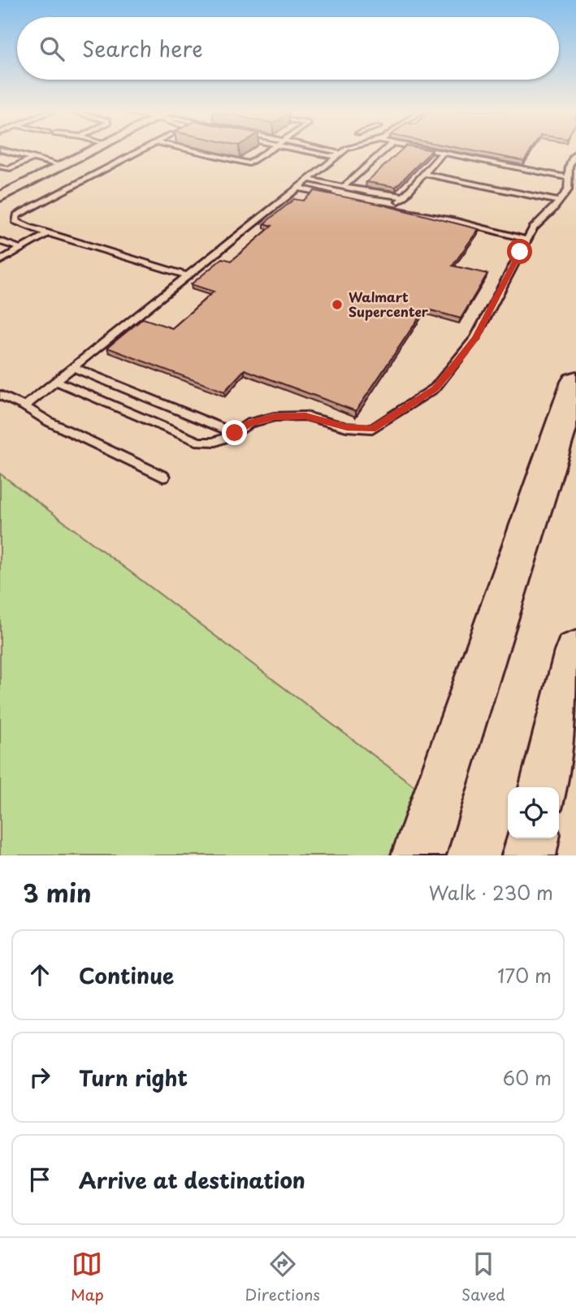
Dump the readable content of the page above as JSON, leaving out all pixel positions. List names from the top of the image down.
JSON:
{
  "places": ["Walmart Supercenter"],
  "page": {
    "search": "Search here",
    "heading": ["3 min", "Walk · 230 m"],
    "list": [
      ["Continue", "170 m"],
      ["Turn right", "60 m"],
      "Arrive at destination"
    ],
    "nav": ["Map", "Directions", "Saved"]
  }
}
